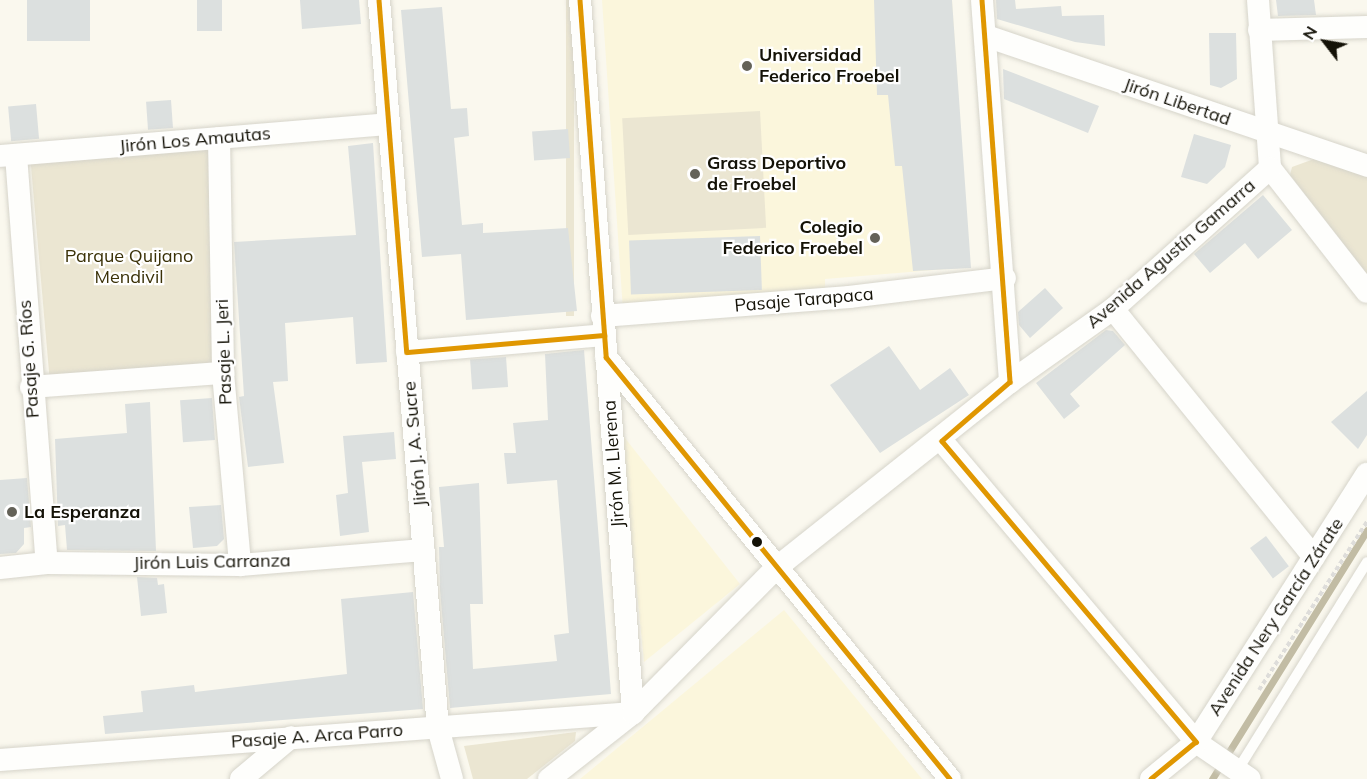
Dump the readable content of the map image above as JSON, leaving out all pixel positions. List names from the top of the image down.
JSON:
{
  "streets": {
    "street": [
      "Jirón Libertad",
      "Jirón Los Amautas",
      "Avenida Agustín Gamarra",
      "Pasaje Tarapaca",
      "Pasaje L. Jeri",
      "Pasaje G. Ríos",
      "Jirón J. A. Sucre",
      "Jirón M. Llerena",
      "Jirón Luis Carranza",
      "Avenida Nery García Zárate",
      "Pasaje A. Arca Parro"
    ]
  },
  "crossings": [
    ["Jirón Los Amautas", "Pasaje L. Jeri"],
    ["Jirón Los Amautas", "Pasaje G. Ríos"],
    ["Jirón Los Amautas", "Jirón J. A. Sucre"],
    ["Avenida Agustín Gamarra", "Jirón M. Llerena"],
    ["Avenida Agustín Gamarra", "Pasaje A. Arca Parro"],
    ["Pasaje Tarapaca", "Jirón J. A. Sucre"],
    ["Pasaje Tarapaca", "Jirón M. Llerena"],
    ["Pasaje L. Jeri", "Jirón Luis Carranza"],
    ["Pasaje G. Ríos", "Jirón Luis Carranza"],
    ["Jirón J. A. Sucre", "Jirón Luis Carranza"],
    ["Jirón J. A. Sucre", "Pasaje A. Arca Parro"],
    ["Jirón M. Llerena", "Pasaje A. Arca Parro"]
  ],
  "parks": ["Parque Quijano Mendivil"],
  "places": [
    "Universidad Federico Froebel",
    "Grass Deportivo de Froebel",
    "Colegio Federico Froebel",
    "La Esperanza"
  ],
  "north": "top left"
}
